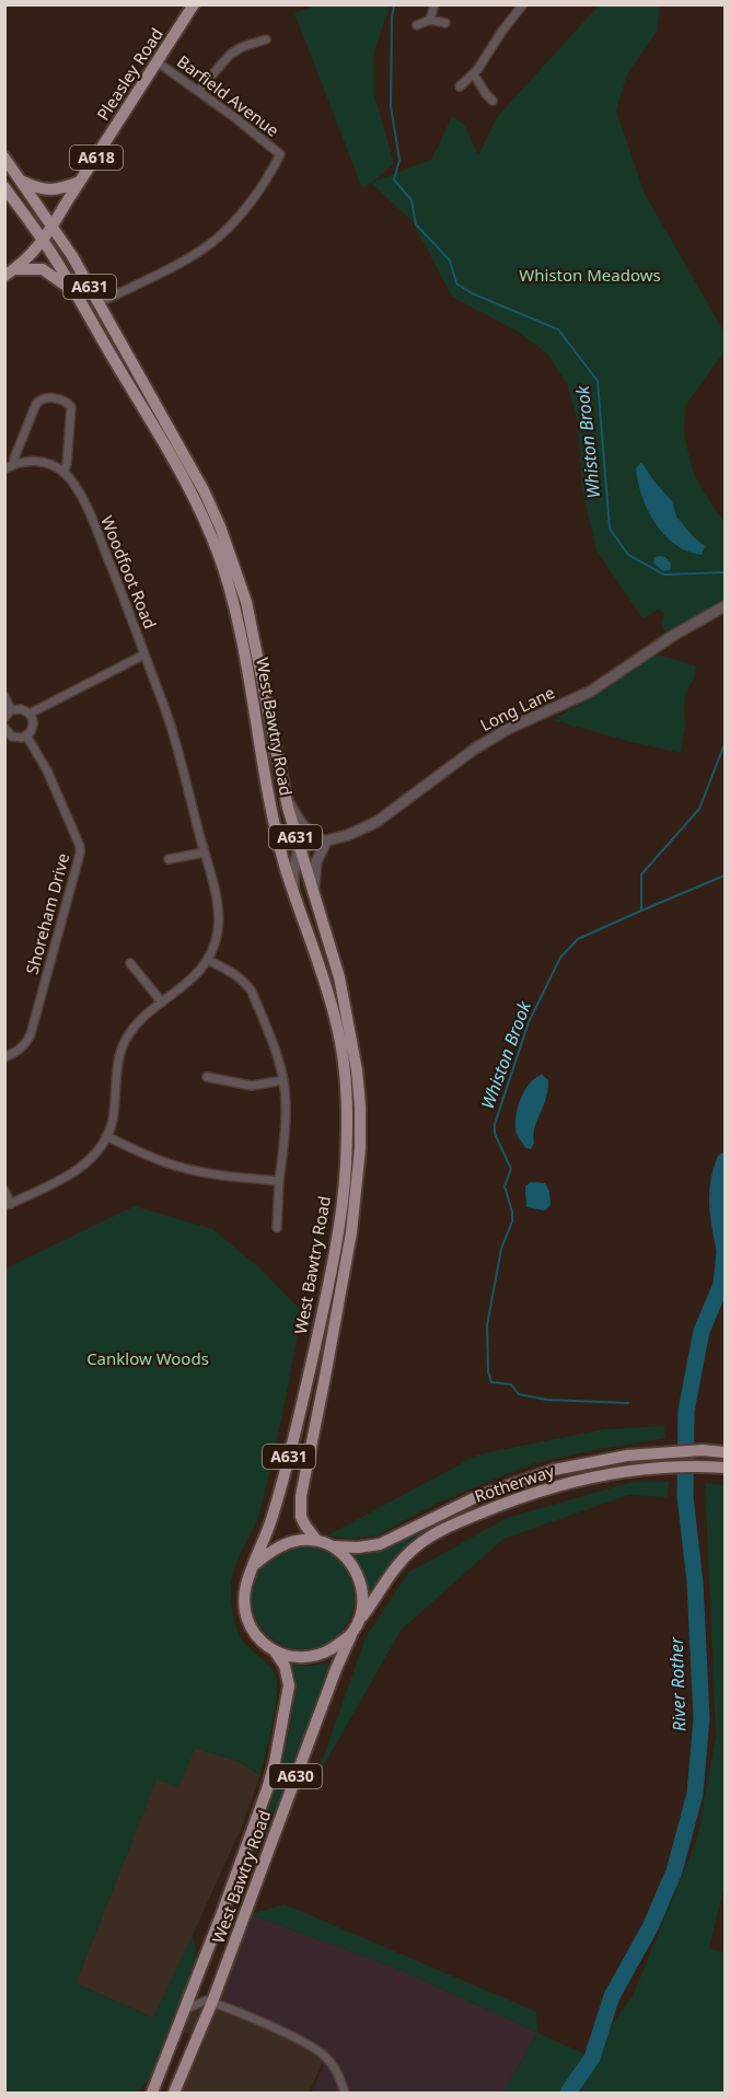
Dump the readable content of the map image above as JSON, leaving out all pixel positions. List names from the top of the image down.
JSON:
{
  "streets": {
    "main road": [
      "Pleasley Road",
      "A618",
      "A631",
      "West Bawtry Road",
      "Rotherway",
      "A630"
    ],
    "street": [
      "Barfield Avenue",
      "Woodfoot Road",
      "Long Lane",
      "Shoreham Drive"
    ]
  },
  "crossings": [
    ["Pleasley Road", "Barfield Avenue"],
    ["Pleasley Road", "A618"],
    ["Pleasley Road", "A631"],
    ["Pleasley Road", "West Bawtry Road"],
    ["Barfield Avenue", "West Bawtry Road"],
    ["A618", "A631"],
    ["A618", "West Bawtry Road"],
    ["A631", "Long Lane"],
    ["A631", "West Bawtry Road"],
    ["Long Lane", "West Bawtry Road"],
    ["West Bawtry Road", "Rotherway"]
  ],
  "water": ["Whiston Brook", "River Rother"],
  "parks": ["Whiston Meadows", "Canklow Woods"]
}
